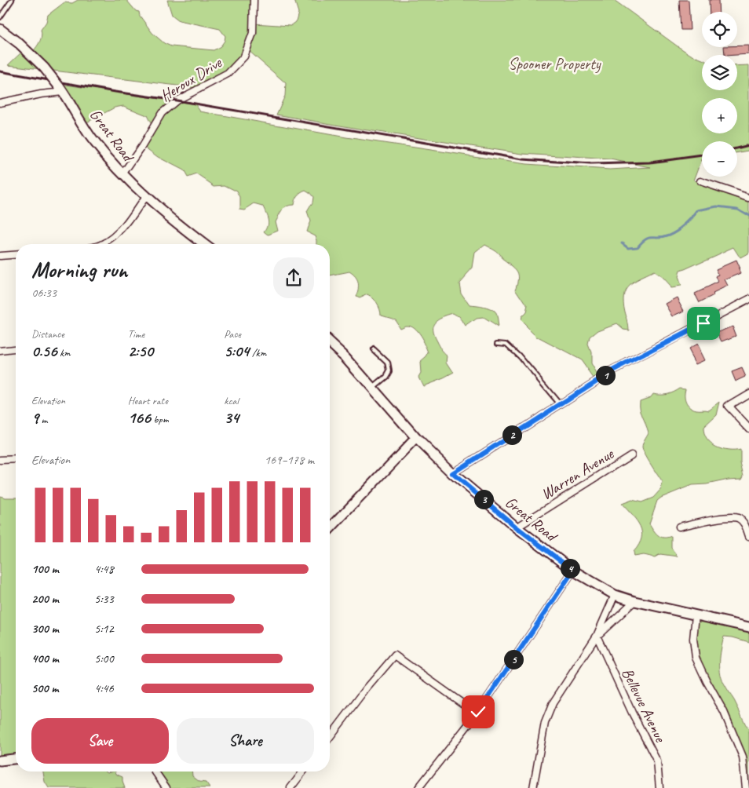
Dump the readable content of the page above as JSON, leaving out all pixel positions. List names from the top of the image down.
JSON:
{
  "streets": {
    "main road": ["Great Road"],
    "street": ["Heroux Drive", "Warren Avenue", "Bellevue Avenue"]
  },
  "crossings": [
    ["Heroux Drive", "Great Road"],
    ["Great Road", "Warren Avenue"]
  ],
  "parks": ["Spooner Property"],
  "page": {
    "map_buttons": ["+", "−"],
    "heading": ["Morning run", "06:33"],
    "stats": [
      ["Distance", "0.56 km"],
      ["Time", "2:50"],
      ["Pace", "5:04 /km"],
      ["Elevation", "9 m"],
      ["Heart rate", "166 bpm"],
      ["kcal", "34"]
    ],
    "pins": [
      "1",
      "2",
      "3",
      "4",
      "5"
    ],
    "chart": ["Elevation", "169–178 m"],
    "list": [
      {
        "name": "100 m",
        "note": "4:48"
      },
      {
        "name": "200 m",
        "note": "5:33"
      },
      {
        "name": "300 m",
        "note": "5:12"
      },
      {
        "name": "400 m",
        "note": "5:00"
      },
      {
        "name": "500 m",
        "note": "4:46"
      }
    ],
    "buttons": ["Save", "Share"]
  }
}
